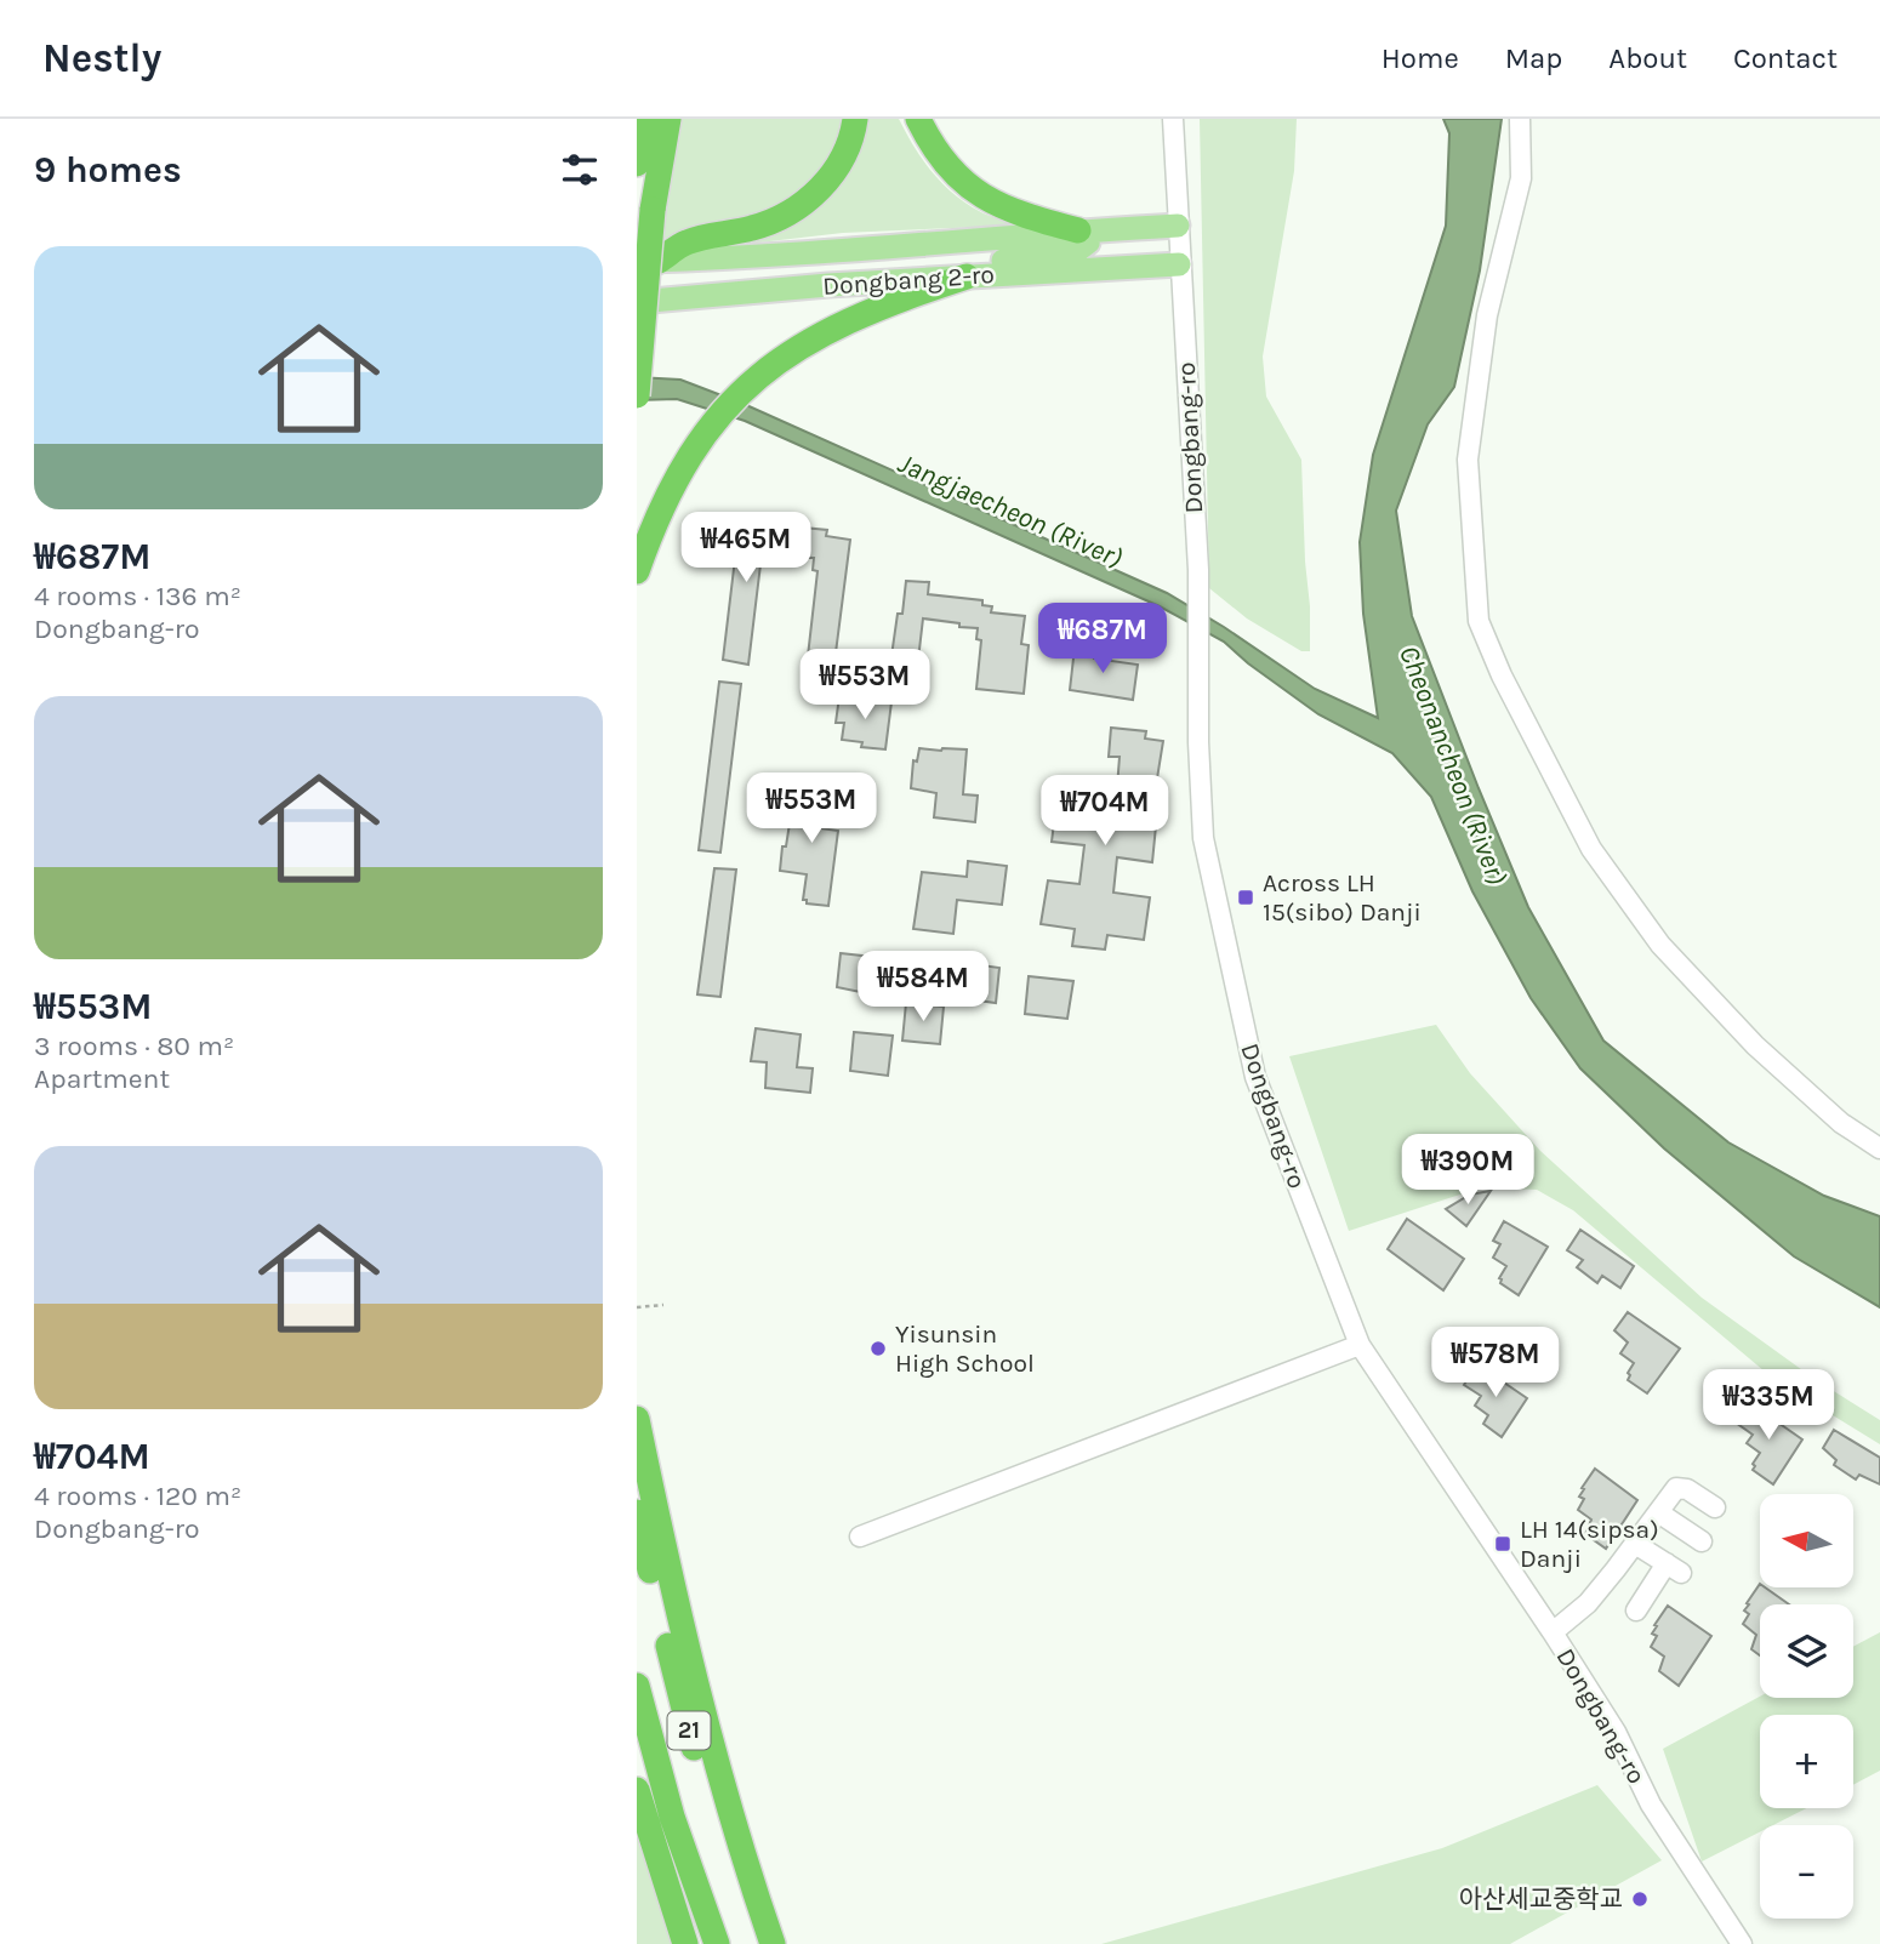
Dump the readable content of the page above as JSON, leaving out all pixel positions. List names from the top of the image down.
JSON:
{
  "streets": {
    "highway": ["21"],
    "main road": ["Dongbang 2-ro"],
    "street": ["Dongbang-ro"]
  },
  "crossings": [
    ["Dongbang 2-ro", "Dongbang-ro"]
  ],
  "water": ["Jangjaecheon (River)", "Cheonancheon (River)"],
  "places": {
    "transit": ["Across LH 15(sibo) Danji", "LH 14(sipsa) Danji"],
    "other": ["Yisunsin High School", "아산세교중학교"]
  },
  "north": "left",
  "page": {
    "header": "Nestly",
    "nav": [
      "Home",
      "Map",
      "About",
      "Contact"
    ],
    "heading": "9 homes",
    "list": [
      {
        "name": "₩687M",
        "note": "4 rooms · 136 m² · Dongbang-ro"
      },
      {
        "name": "₩553M",
        "note": "3 rooms · 80 m² · Apartment"
      },
      {
        "name": "₩704M",
        "note": "4 rooms · 120 m² · Dongbang-ro"
      }
    ],
    "price": [
      "₩465M",
      "₩687M",
      "₩553M",
      "₩553M",
      "₩704M",
      "₩584M",
      "₩390M",
      "₩578M",
      "₩335M"
    ],
    "map_buttons": ["+", "−"]
  }
}
